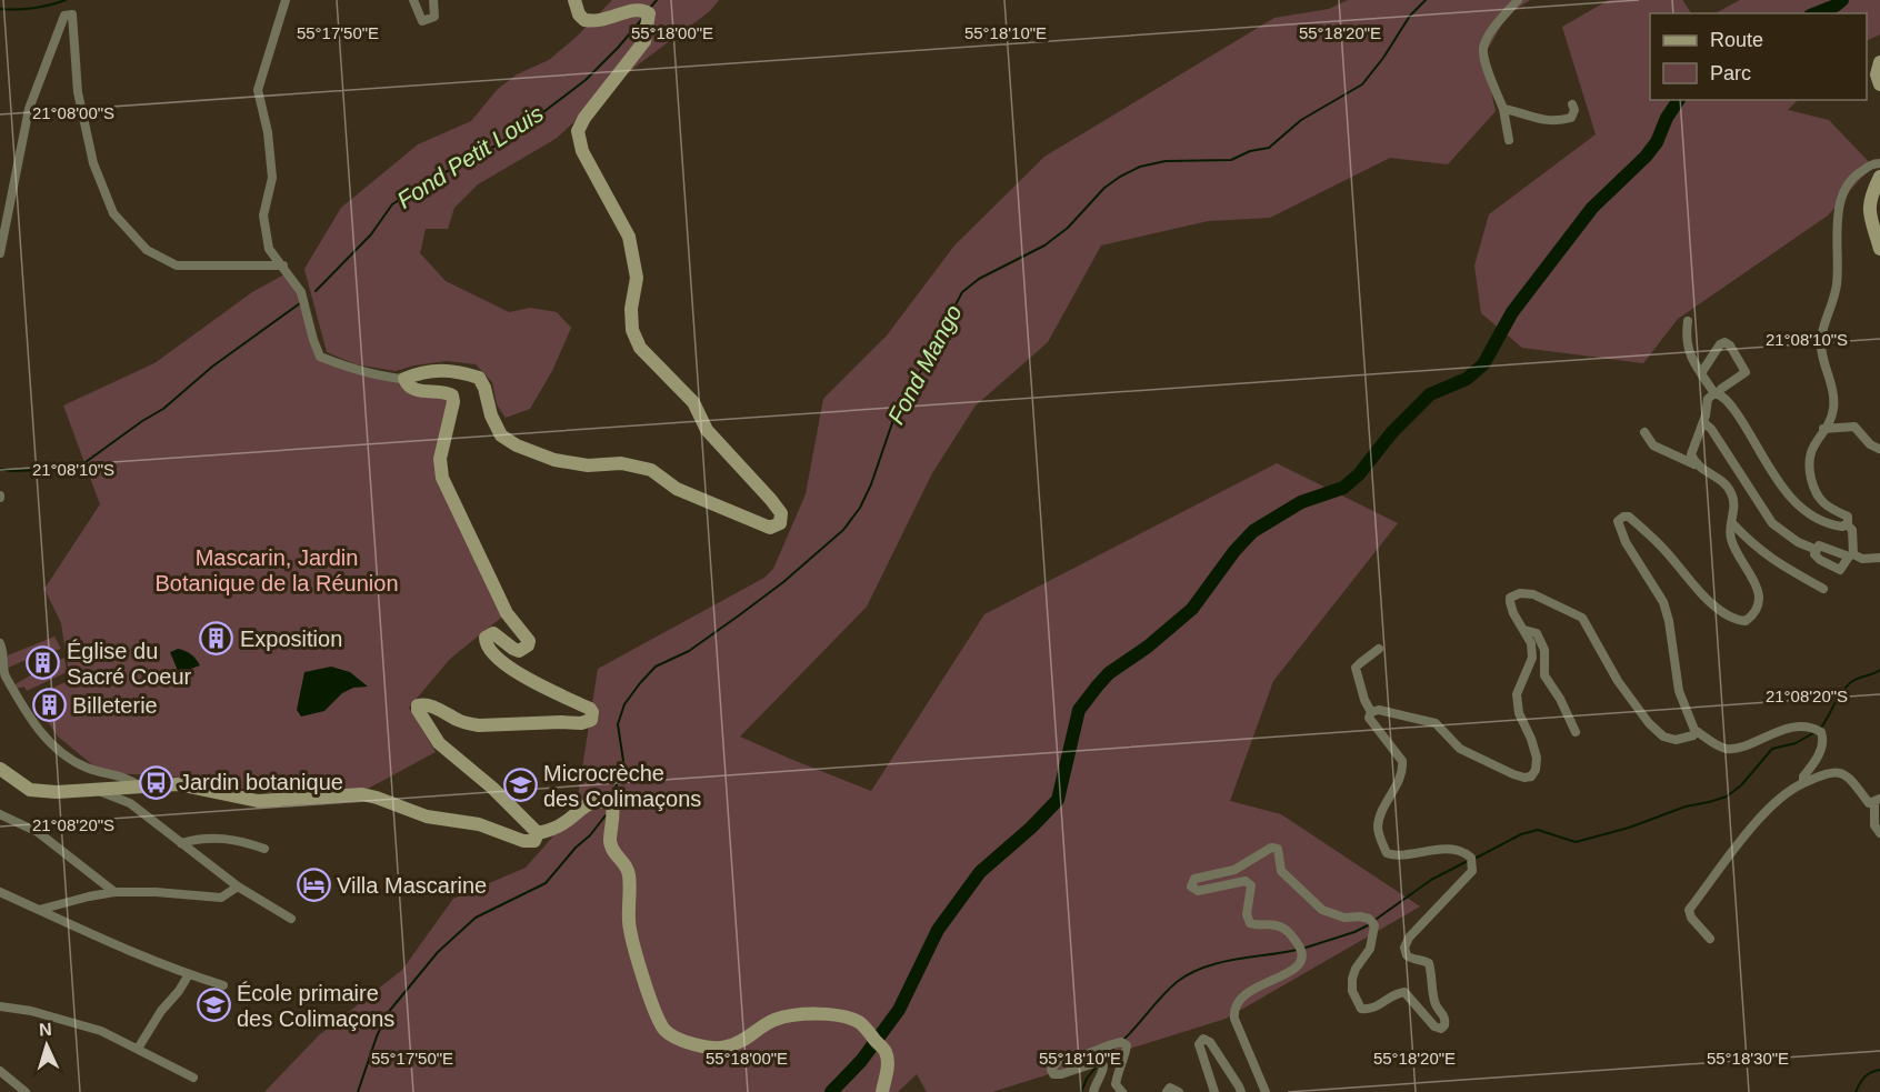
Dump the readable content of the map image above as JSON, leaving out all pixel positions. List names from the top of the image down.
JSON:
{
  "water": ["Fond Petit Louis", "Fond Mango"],
  "parks": ["Mascarin, Jardin Botanique de la Réunion"],
  "places": {
    "building": ["Exposition", "Église du Sacré Coeur", "Billeterie"],
    "bus stop": ["Jardin botanique"],
    "school or university": ["Microcrèche des Colimaçons", "École primaire des Colimaçons"],
    "hotel": ["Villa Mascarine"]
  },
  "legend": ["Route", "Parc"],
  "north": "top",
  "coordinates": [
    "55°17'50\"E",
    "55°18'00\"E",
    "55°18'10\"E",
    "55°18'20\"E",
    "21°08'00\"S",
    "21°08'10\"S",
    "21°08'20\"S",
    "55°18'30\"E"
  ]
}
